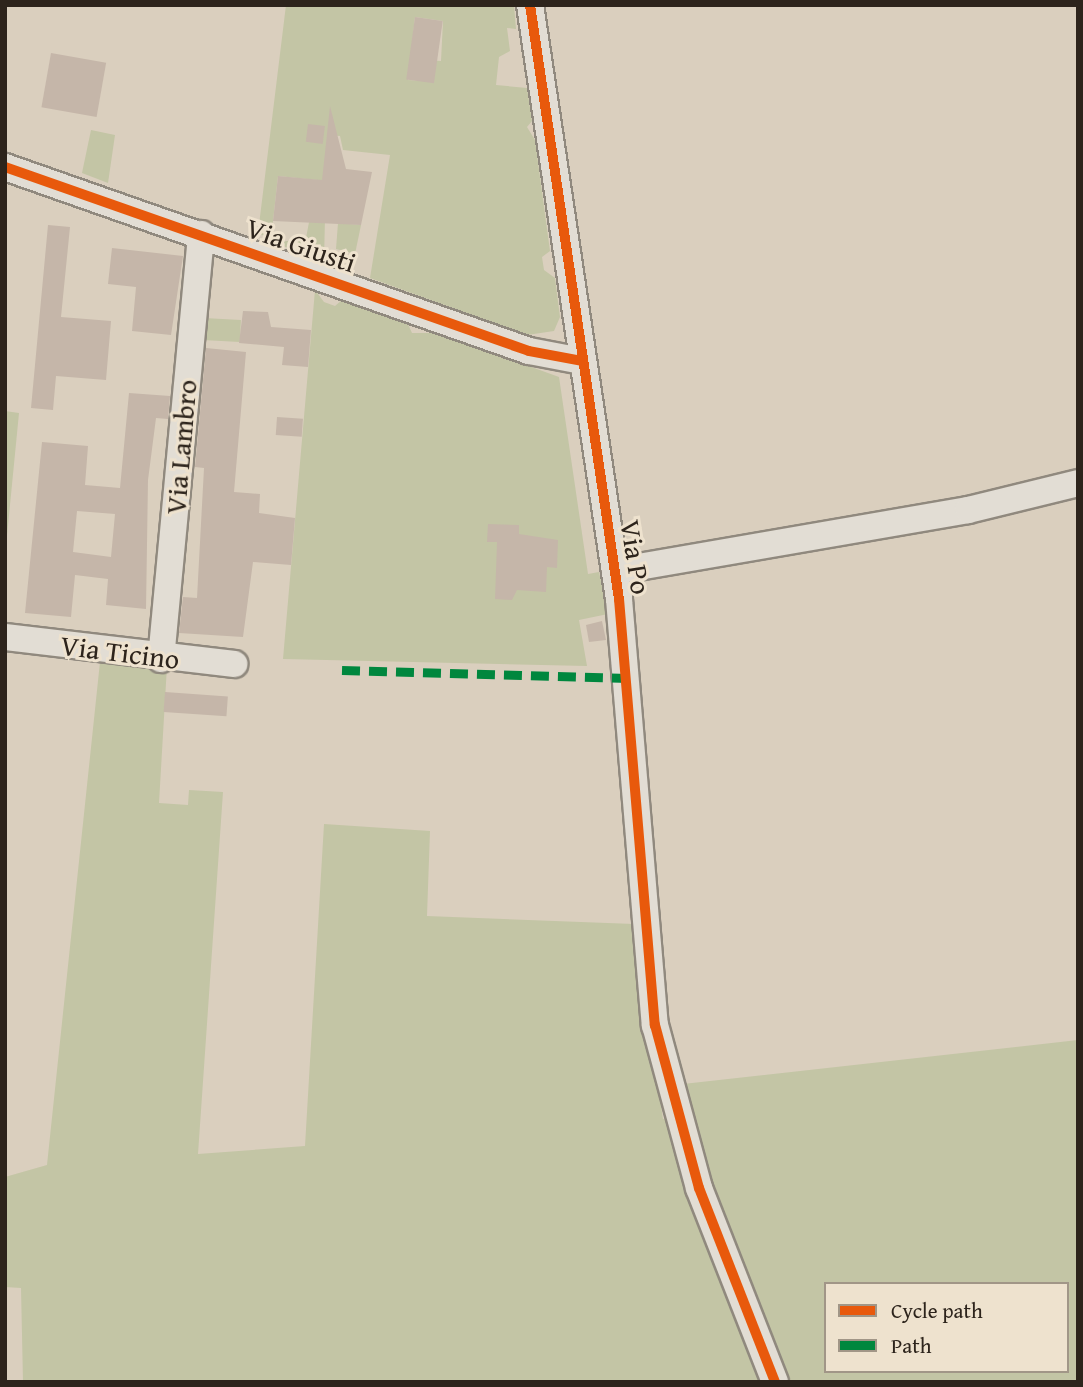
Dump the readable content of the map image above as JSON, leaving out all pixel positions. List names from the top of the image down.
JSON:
{
  "streets": {
    "street": [
      "Via Giusti",
      "Via Lambro",
      "Via Po",
      "Via Ticino"
    ]
  },
  "crossings": [
    ["Via Giusti", "Via Lambro"],
    ["Via Giusti", "Via Po"],
    ["Via Lambro", "Via Ticino"]
  ],
  "legend": ["Cycle path", "Path"]
}
